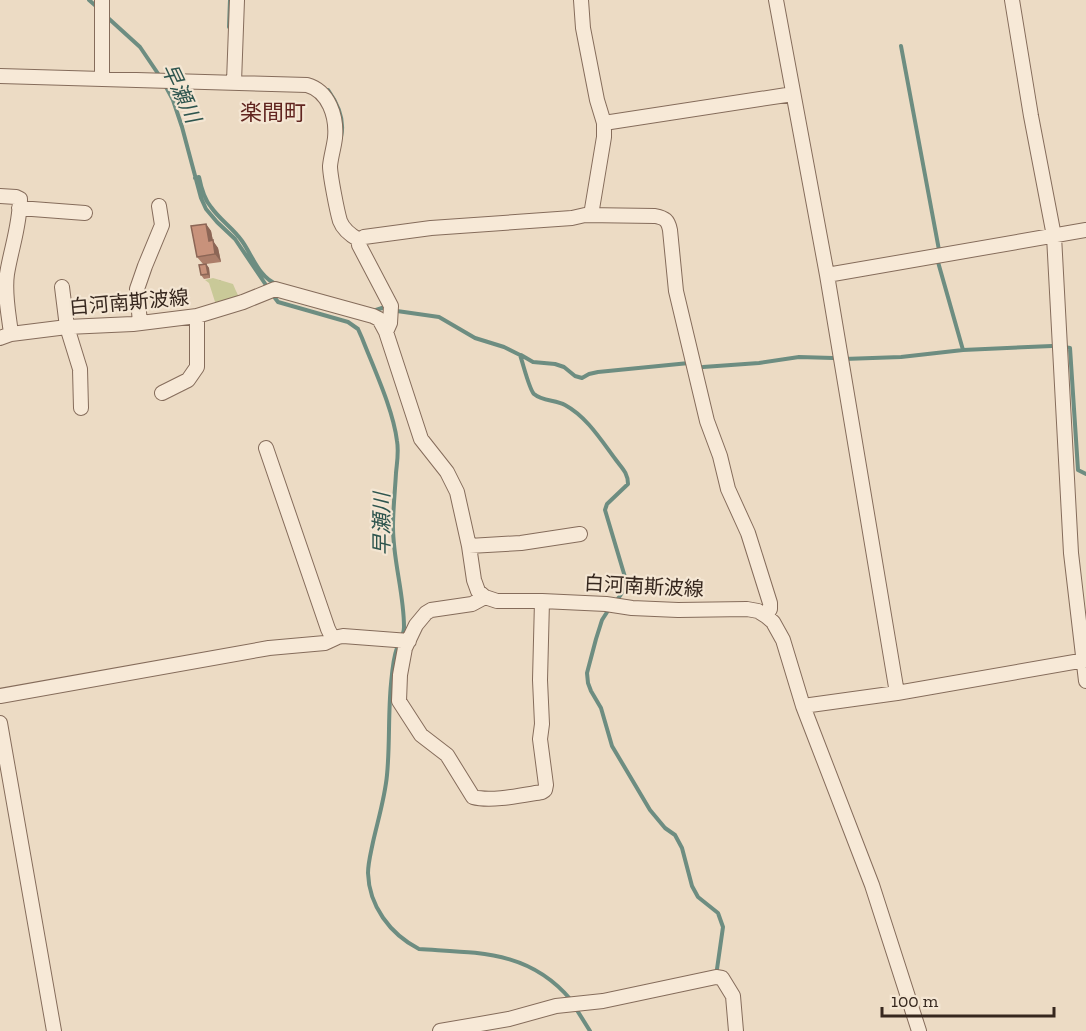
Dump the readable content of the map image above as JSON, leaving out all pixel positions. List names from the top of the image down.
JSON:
{
  "streets": {
    "street": ["白河南斯波線"]
  },
  "districts": ["楽間町"],
  "water": ["早瀬川"],
  "scale_bar": "100 m"
}
